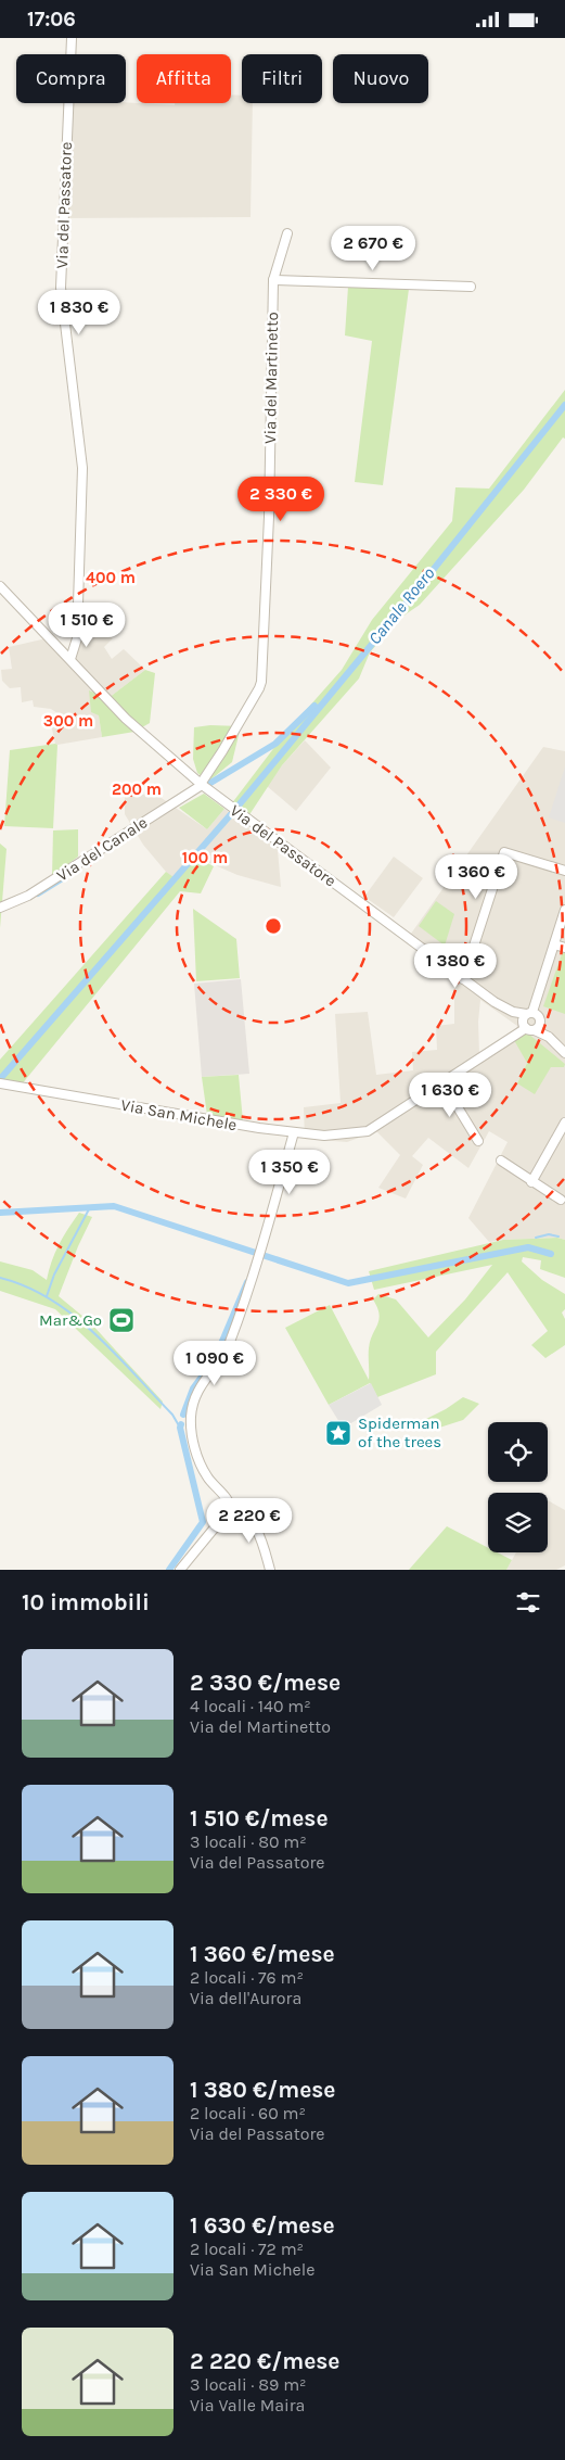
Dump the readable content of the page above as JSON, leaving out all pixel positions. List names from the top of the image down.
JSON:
{
  "streets": {
    "street": [
      "Via del Passatore",
      "Via del Martinetto",
      "Via del Canale",
      "Via San Michele"
    ]
  },
  "crossings": [
    ["Via del Passatore", "Via del Martinetto"],
    ["Via del Passatore", "Via del Canale"],
    ["Via del Passatore", "Via San Michele"],
    ["Via del Martinetto", "Via del Canale"]
  ],
  "water": ["Canale Roero"],
  "places": {
    "sports": ["Mar&Go"],
    "place": ["Spiderman of the trees"]
  },
  "page": {
    "status": "17:06",
    "chip": [
      "Compra",
      "Affitta",
      "Filtri",
      "Nuovo"
    ],
    "price": [
      "2 670 €",
      "1 830 €",
      "2 330 €",
      "1 510 €",
      "1 360 €",
      "1 380 €",
      "1 630 €",
      "1 350 €",
      "1 090 €",
      "2 220 €"
    ],
    "heading": "10 immobili",
    "list": [
      {
        "name": "2 330 €/mese",
        "note": "4 locali · 140 m² · Via del Martinetto"
      },
      {
        "name": "1 510 €/mese",
        "note": "3 locali · 80 m² · Via del Passatore"
      },
      {
        "name": "1 360 €/mese",
        "note": "2 locali · 76 m² · Via dell'Aurora"
      },
      {
        "name": "1 380 €/mese",
        "note": "2 locali · 60 m² · Via del Passatore"
      },
      {
        "name": "1 630 €/mese",
        "note": "2 locali · 72 m² · Via San Michele"
      },
      {
        "name": "2 220 €/mese",
        "note": "3 locali · 89 m² · Via Valle Maira"
      }
    ]
  },
  "rings": [
    "400 m",
    "300 m",
    "200 m",
    "100 m"
  ]
}
